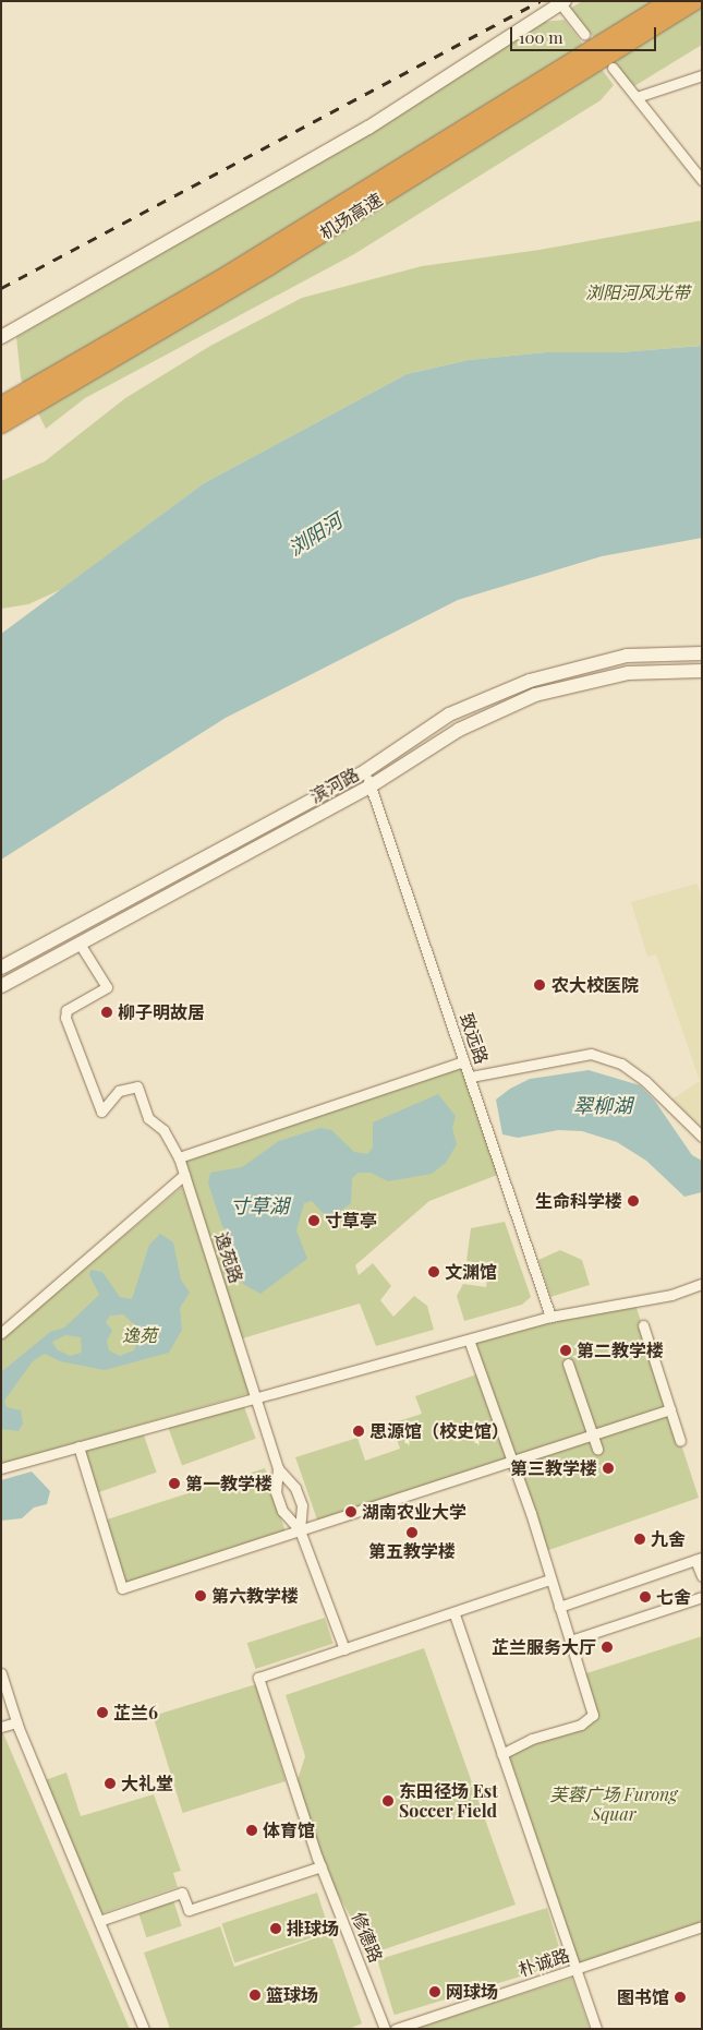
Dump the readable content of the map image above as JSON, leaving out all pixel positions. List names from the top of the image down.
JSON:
{
  "streets": {
    "highway": ["机场高速"],
    "main road": ["滨河路"],
    "street": [
      "致远路",
      "逸苑路",
      "修德路",
      "朴诚路"
    ]
  },
  "crossings": [
    ["滨河路", "致远路"],
    ["滨河路", "逸苑路"],
    ["逸苑路", "修德路"]
  ],
  "water": ["浏阳河", "翠柳湖", "寸草湖"],
  "parks": ["浏阳河风光带", "逸苑", "芙蓉广场 Furong Squar"],
  "places": [
    "农大校医院",
    "柳子明故居",
    "生命科学楼",
    "寸草亭",
    "文渊馆",
    "第二教学楼",
    "思源馆（校史馆）",
    "第三教学楼",
    "第一教学楼",
    "湖南农业大学",
    "第五教学楼",
    "九舍",
    "第六教学楼",
    "七舍",
    "芷兰服务大厅",
    "芷兰6",
    "大礼堂",
    "东田径场 Est Soccer Field",
    "体育馆",
    "排球场",
    "网球场",
    "篮球场",
    "图书馆"
  ],
  "scale_bar": "100 m"
}
